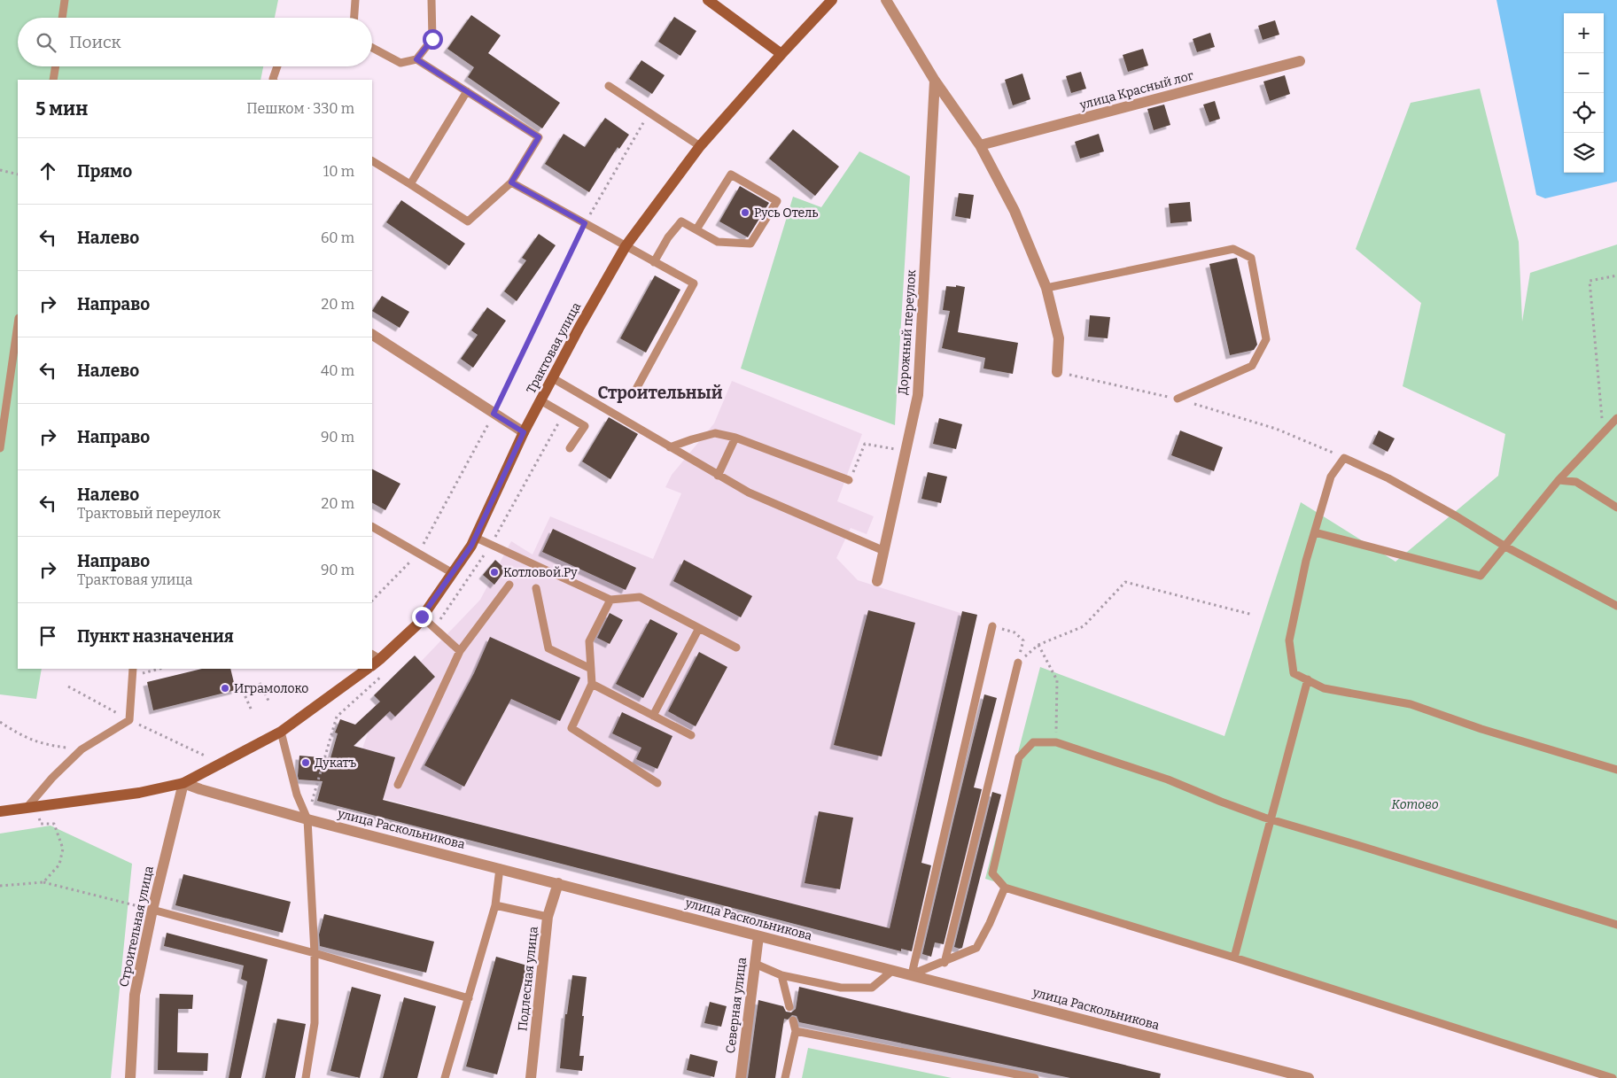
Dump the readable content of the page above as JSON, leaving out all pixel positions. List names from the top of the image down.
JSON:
{
  "streets": {
    "main road": ["Трактовая улица"],
    "street": [
      "улица Красный лог",
      "Дорожный переулок",
      "улица Раскольникова",
      "Строительная улица",
      "Подлесная улица",
      "Северная улица"
    ]
  },
  "crossings": [
    ["улица Раскольникова", "Строительная улица"],
    ["улица Раскольникова", "Подлесная улица"],
    ["улица Раскольникова", "Северная улица"]
  ],
  "districts": ["Строительный"],
  "parks": ["Котово"],
  "places": [
    "Русь Отель",
    "Котловой.Ру",
    "Играмолоко",
    "Дукатъ"
  ],
  "page": {
    "map_buttons": ["+", "−"],
    "search": "Поиск",
    "heading": ["5 мин", "Пешком · 330 m"],
    "list": [
      ["Прямо", "10 m"],
      ["Налево", "60 m"],
      ["Направо", "20 m"],
      ["Налево", "40 m"],
      ["Направо", "90 m"],
      ["Налево", "Трактовый переулок", "20 m"],
      ["Направо", "Трактовая улица", "90 m"],
      "Пункт назначения"
    ]
  }
}
